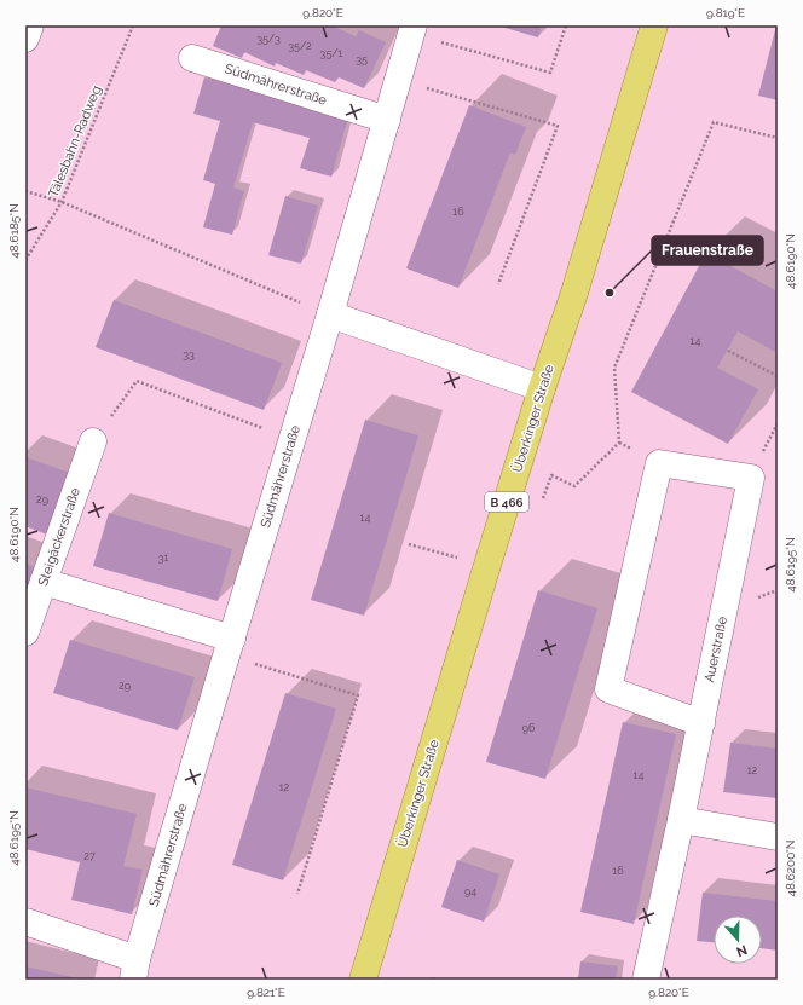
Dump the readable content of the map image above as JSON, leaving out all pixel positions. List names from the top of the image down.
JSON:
{
  "streets": {
    "main road": ["Überkinger Straße", "B 466"],
    "street": ["Südmährerstraße", "Steigäckerstraße", "Auerstraße"],
    "path": ["Tälesbahn-Radweg"]
  },
  "places": ["Frauenstraße"],
  "house_numbers": [
    "35/3",
    "35/2",
    "35/1",
    "35",
    "16",
    "14",
    "33",
    "29",
    "14",
    "31",
    "29",
    "96",
    "12",
    "14",
    "12",
    "27",
    "16",
    "94"
  ],
  "north": "bottom",
  "coordinates": [
    "9.820°E",
    "9.819°E",
    "48.6185°N",
    "48.6190°N",
    "48.6195°N",
    "48.6200°N",
    "9.821°E"
  ]
}
